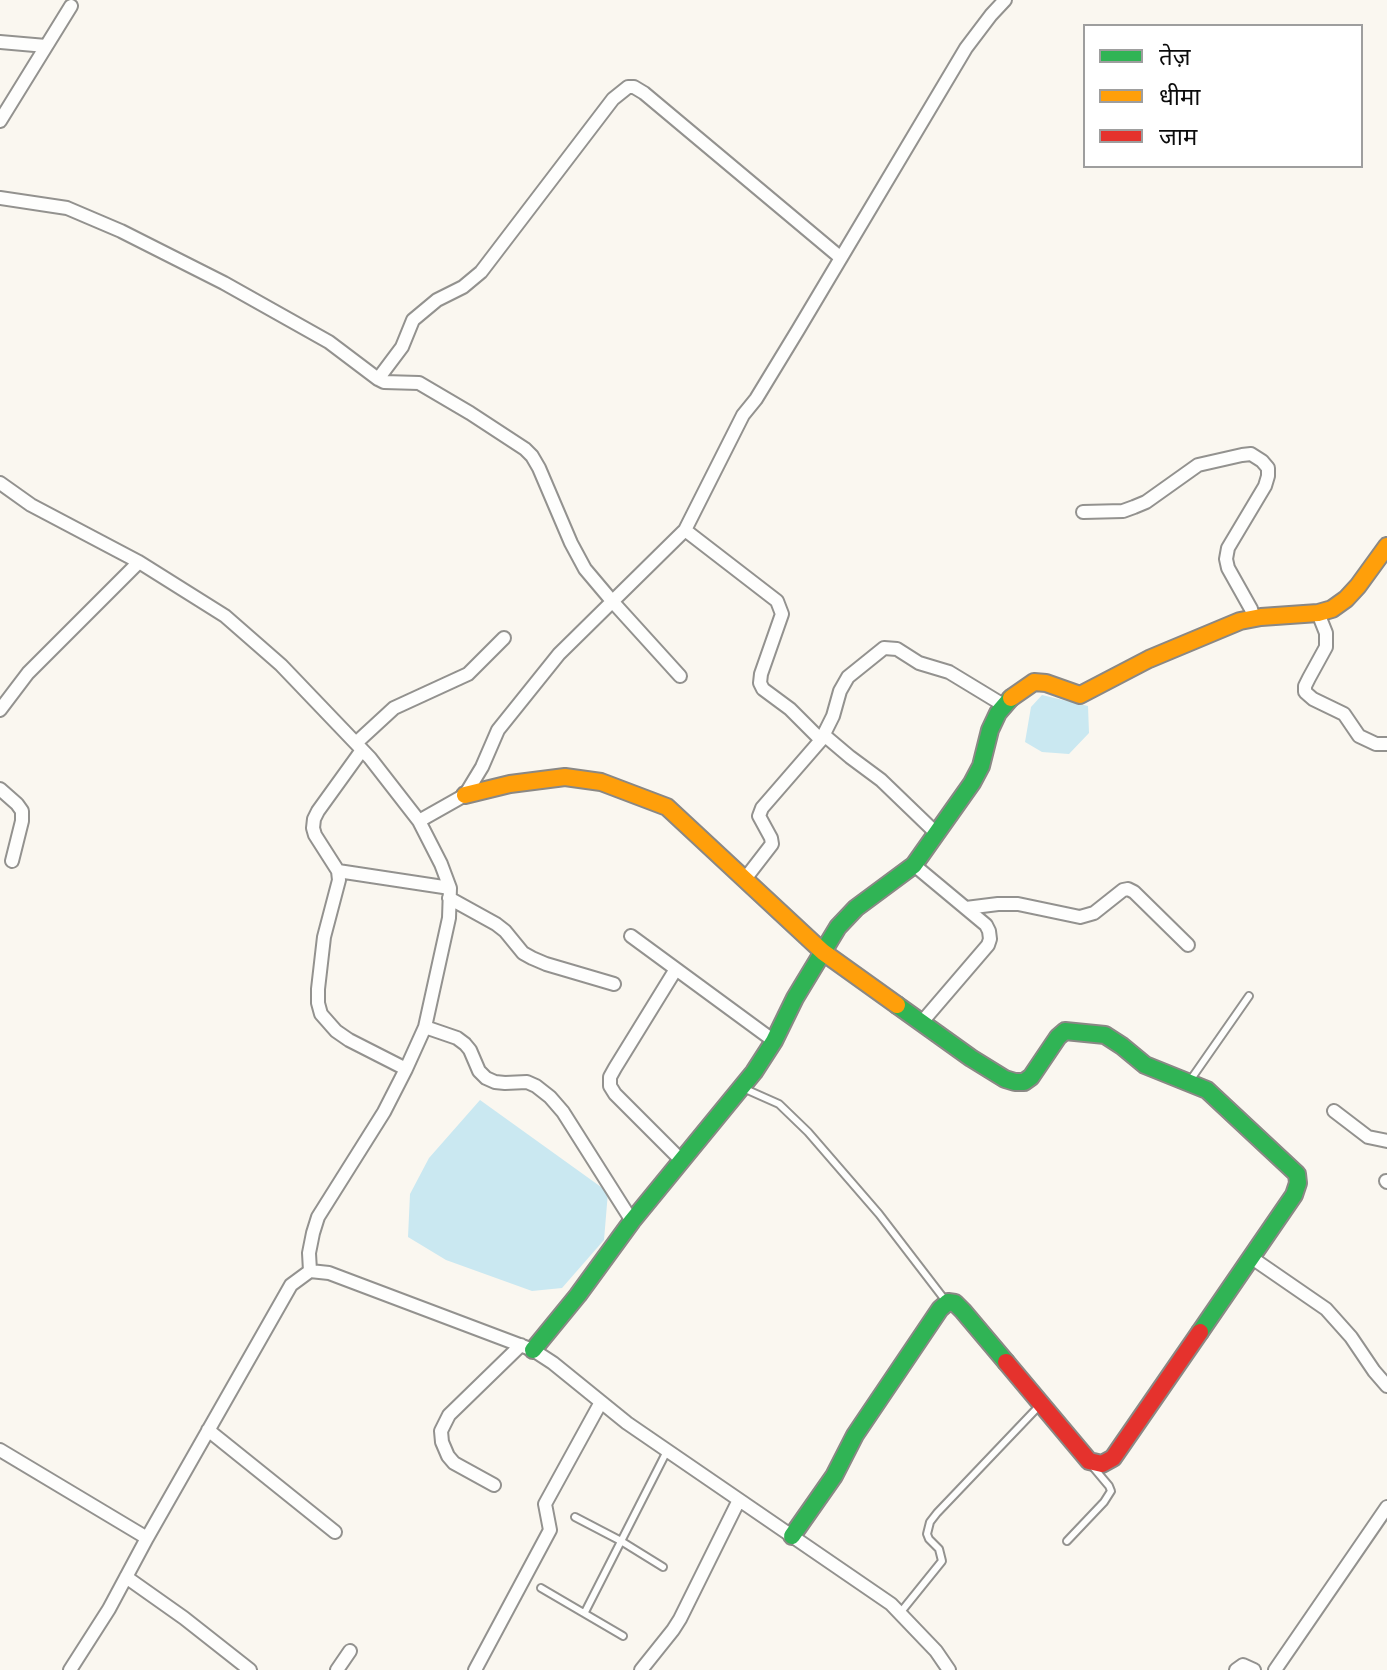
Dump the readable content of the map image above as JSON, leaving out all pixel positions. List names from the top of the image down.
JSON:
{
  "legend": ["तेज़", "धीमा", "जाम"]
}
